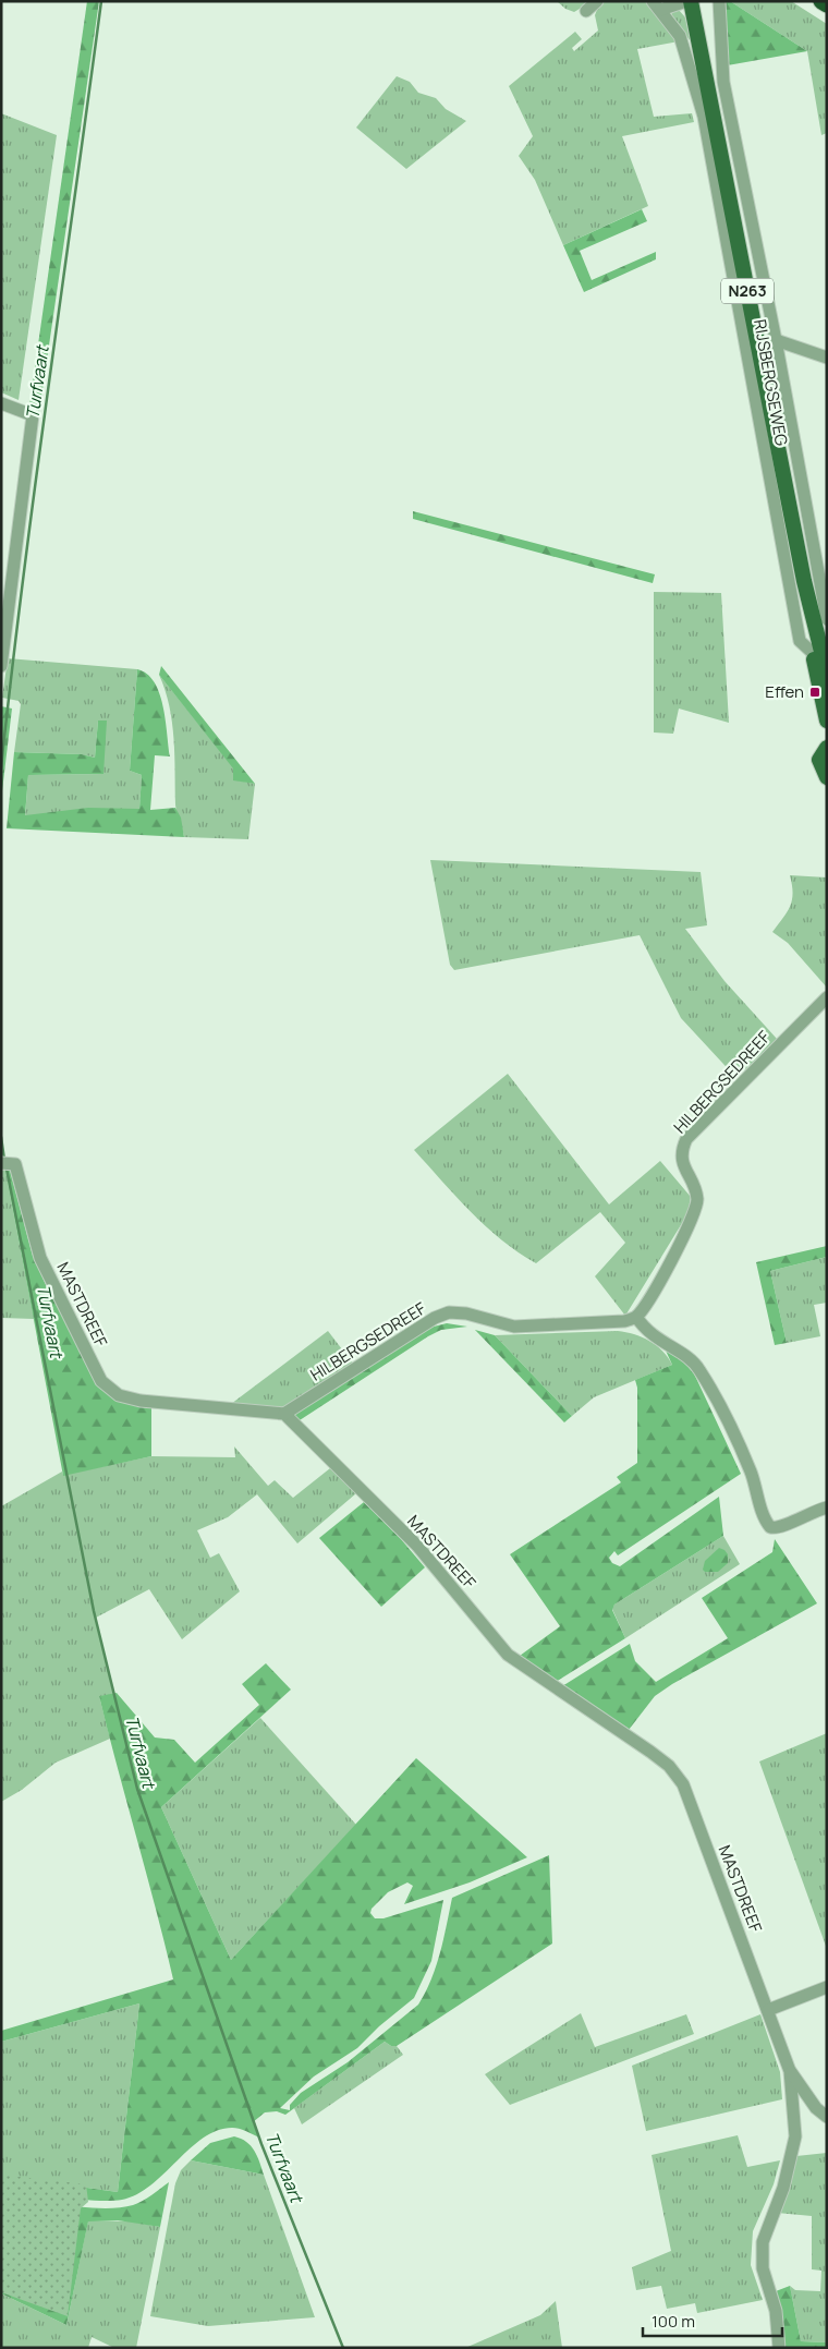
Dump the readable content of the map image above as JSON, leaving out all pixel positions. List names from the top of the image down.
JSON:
{
  "streets": {
    "main road": ["N263", "RIJSBERGSEWEG"],
    "street": ["HILBERGSEDREEF", "MASTDREEF"]
  },
  "crossings": [
    ["HILBERGSEDREEF", "MASTDREEF"]
  ],
  "water": ["Turfvaart"],
  "places": {
    "transit": ["Effen"]
  },
  "scale_bar": "100 m"
}
